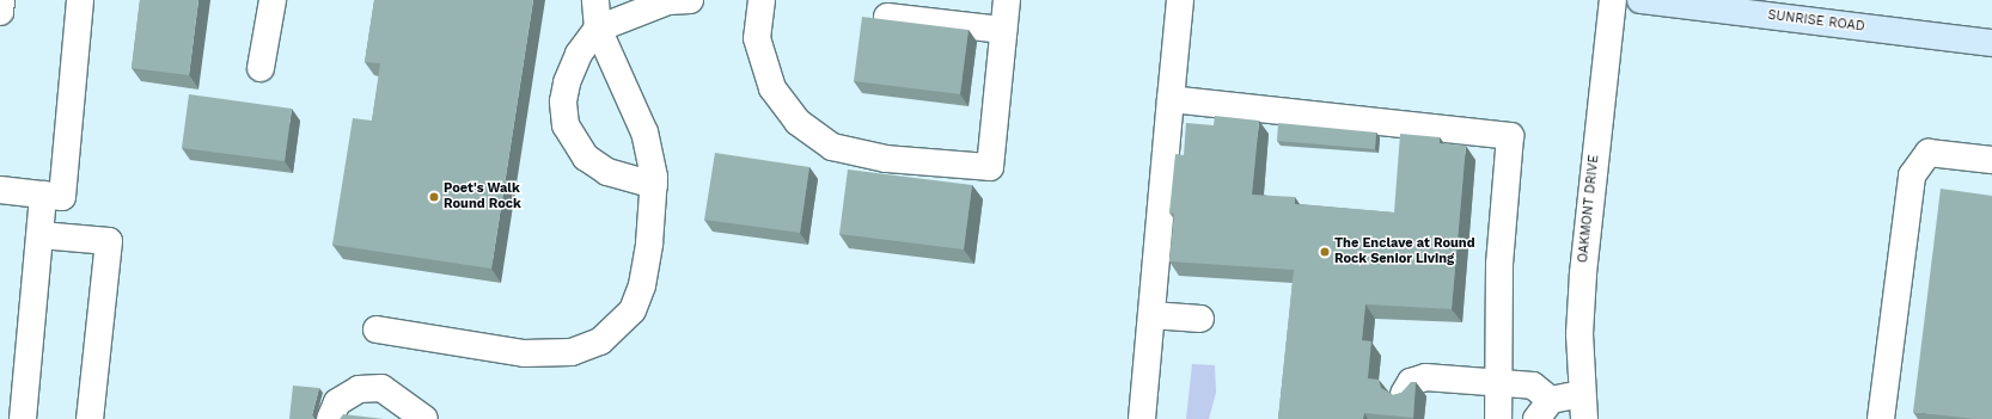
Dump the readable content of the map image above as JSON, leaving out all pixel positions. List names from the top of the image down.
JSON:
{
  "streets": {
    "main road": ["SUNRISE ROAD"],
    "street": ["OAKMONT DRIVE"]
  },
  "places": ["Poet's Walk Round Rock", "The Enclave at Round Rock Senior Living"]
}
